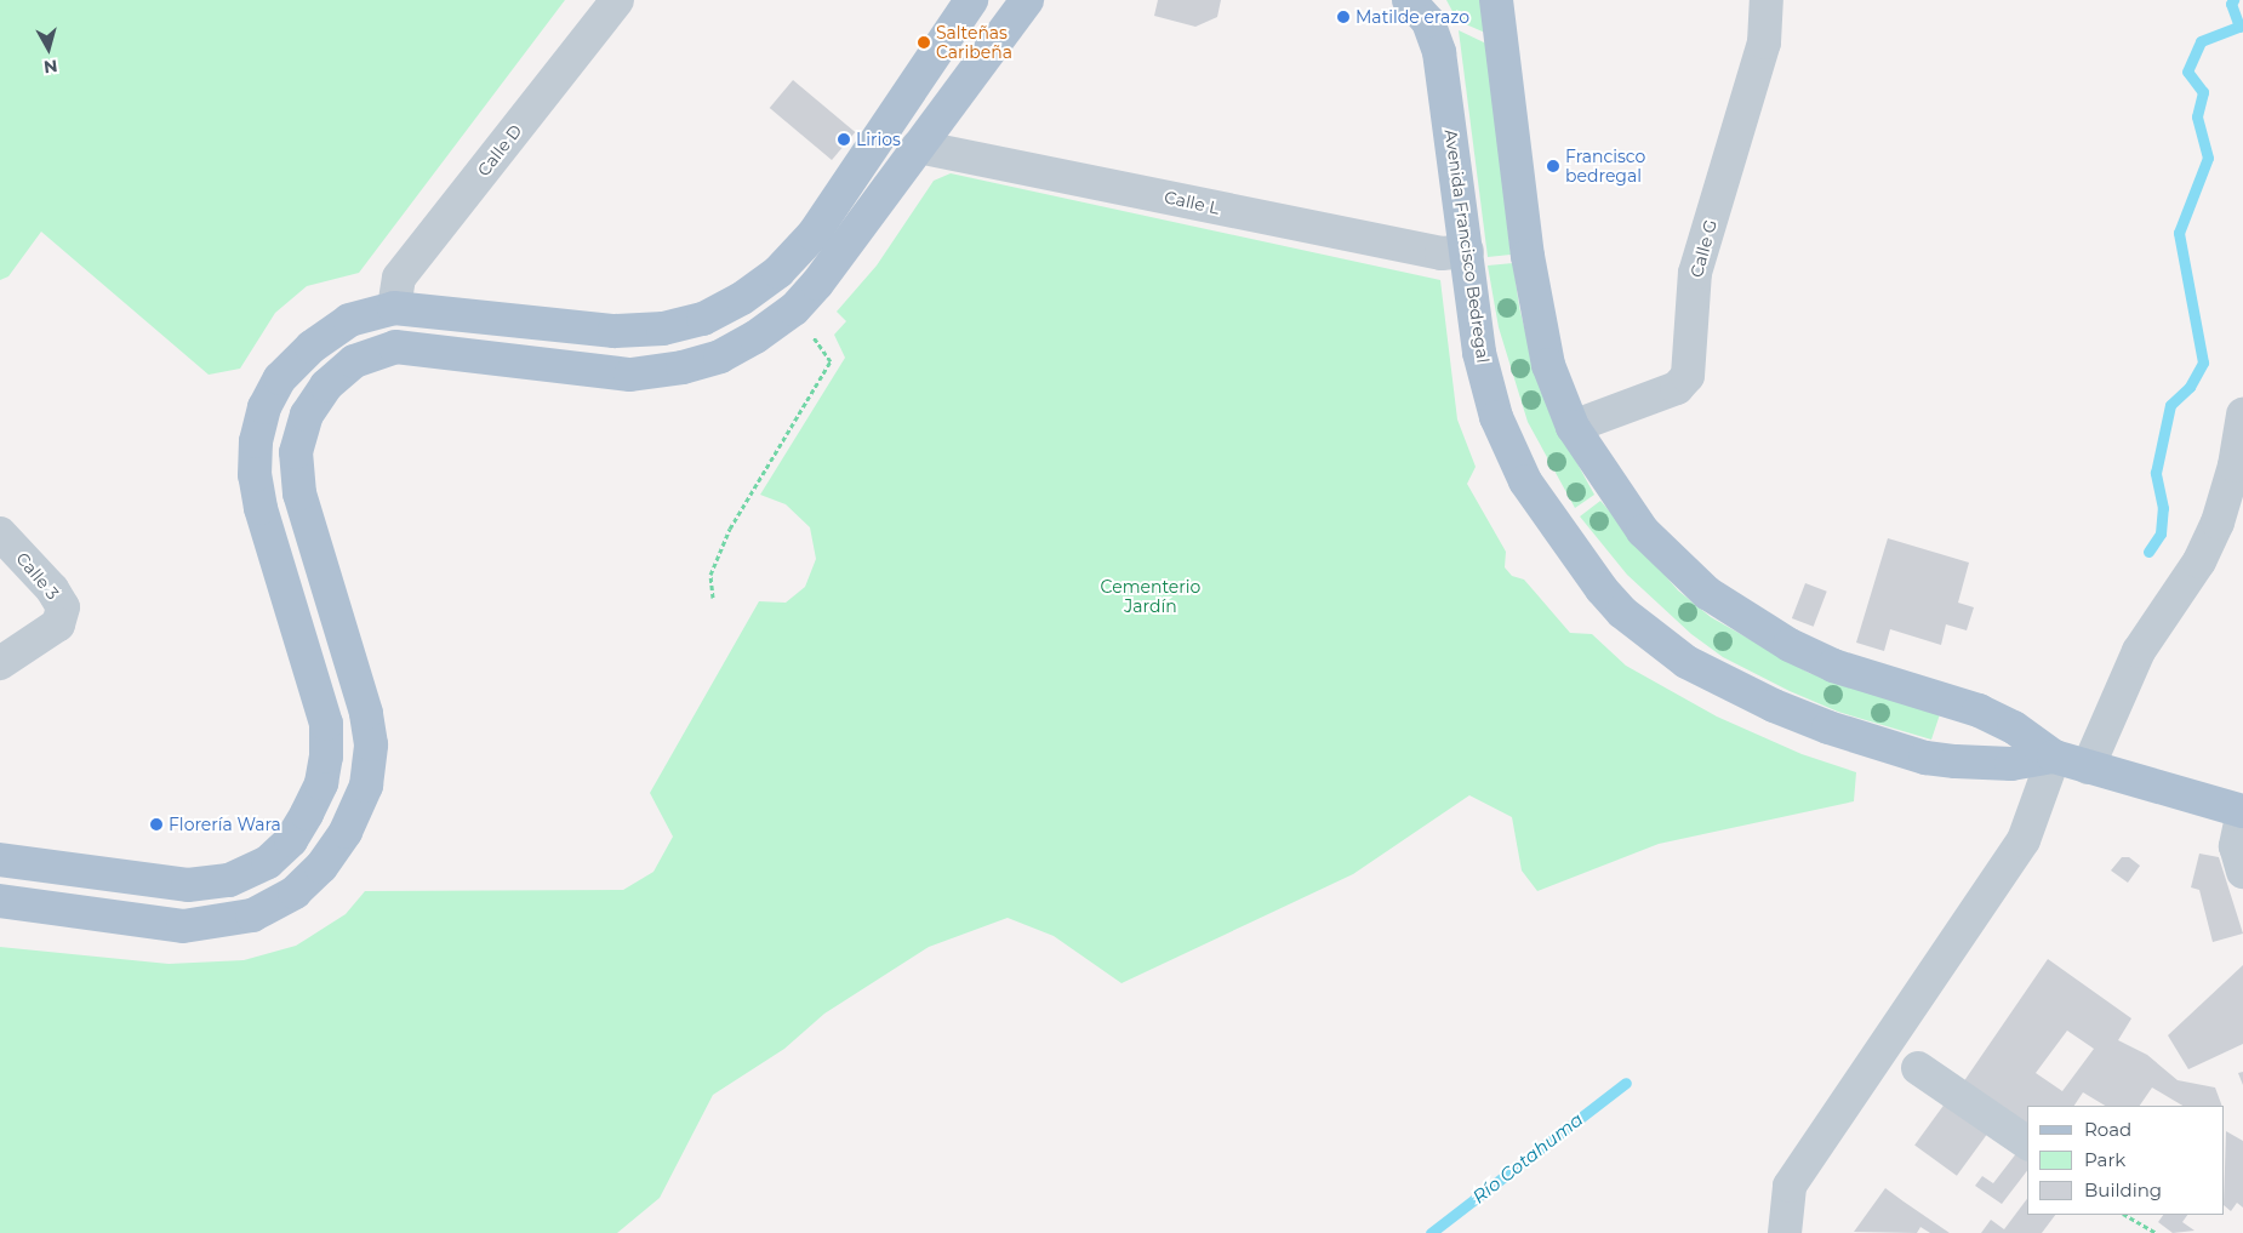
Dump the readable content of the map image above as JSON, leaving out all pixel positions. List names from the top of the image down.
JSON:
{
  "streets": {
    "main road": ["Avenida Francisco Bedregal"],
    "street": [
      "Calle D",
      "Calle L",
      "Calle G",
      "Calle 3"
    ]
  },
  "crossings": [
    ["Calle L", "Avenida Francisco Bedregal"],
    ["Avenida Francisco Bedregal", "Calle G"]
  ],
  "water": ["Río Cotahuma"],
  "parks": ["Cementerio Jardín"],
  "places": [
    "Matilde erazo",
    "Salteñas Caribeña",
    "Lirios",
    "Francisco bedregal",
    "Florería Wara"
  ],
  "legend": ["Road", "Park", "Building"],
  "north": "bottom"
}
